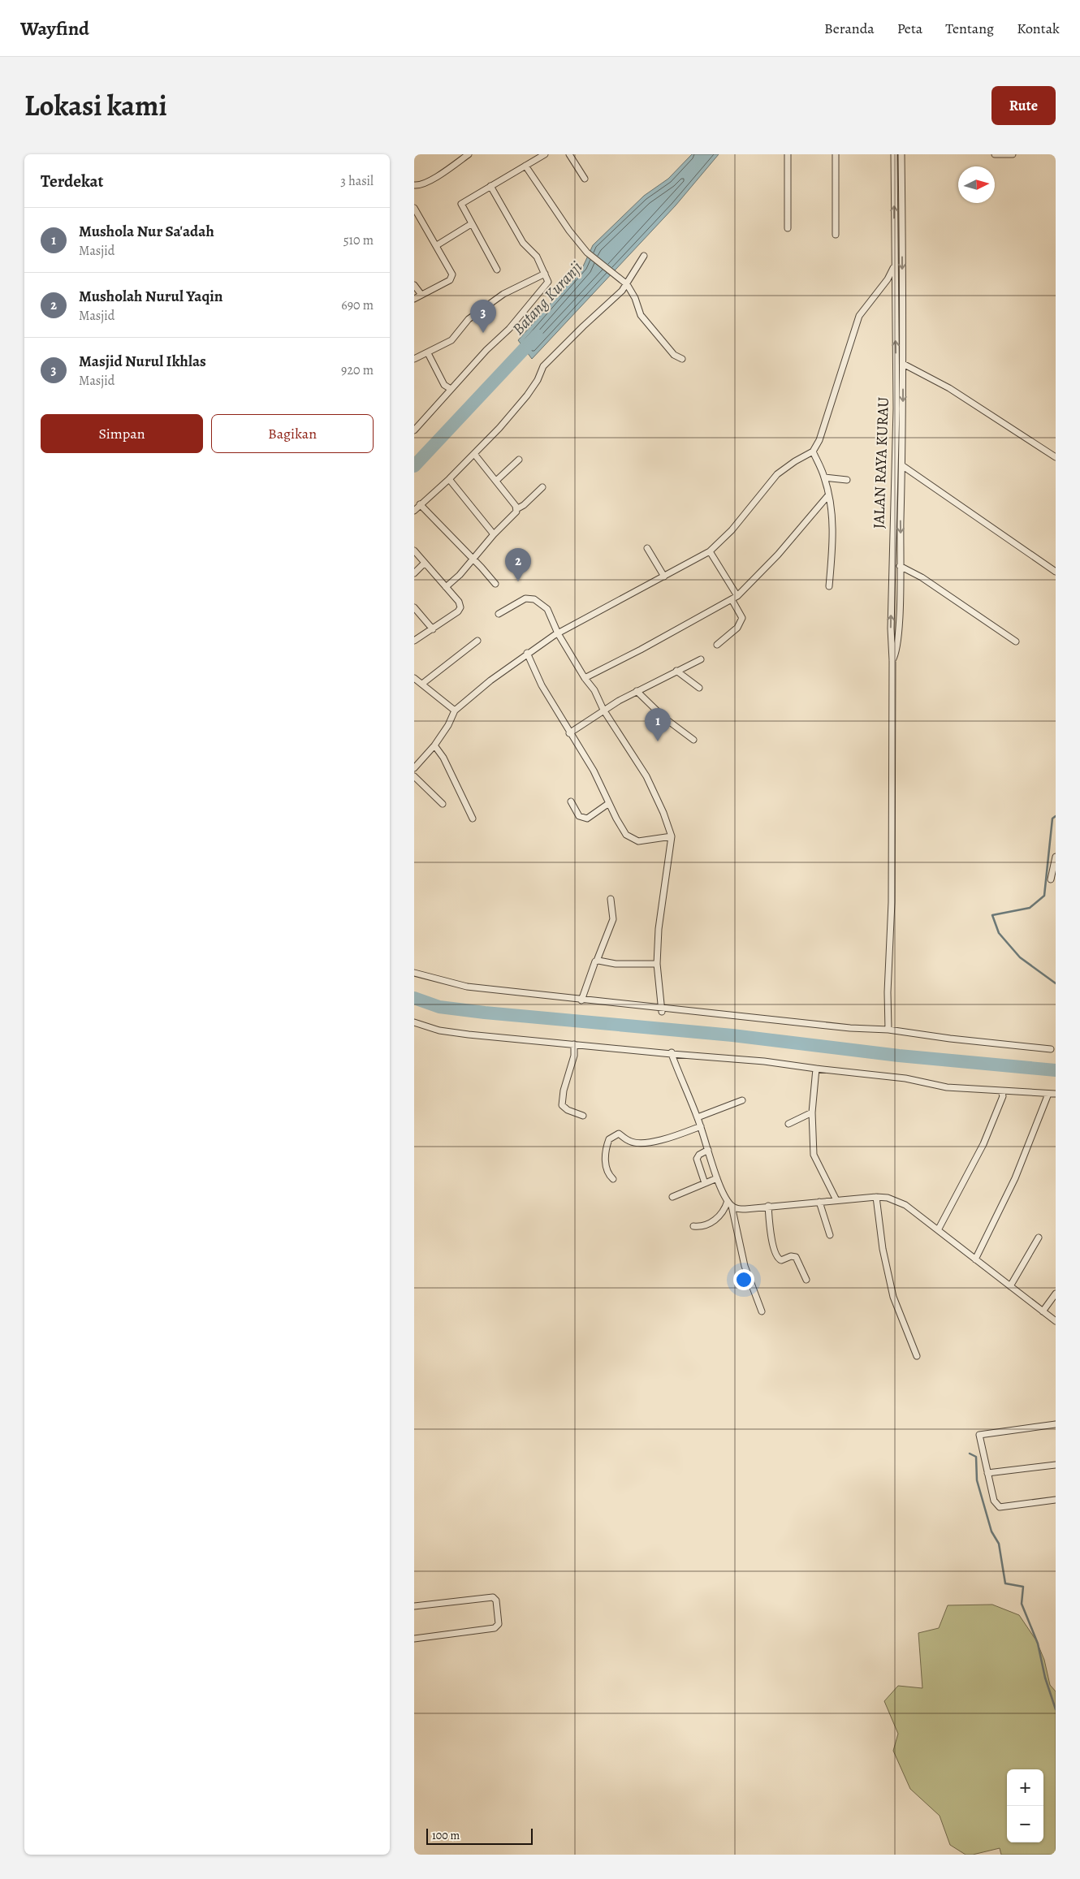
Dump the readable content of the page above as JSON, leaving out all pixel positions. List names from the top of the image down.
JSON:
{
  "streets": {
    "street": ["JALAN RAYA KURAU"]
  },
  "water": ["Batang Kuranji"],
  "scale_bar": "100 m",
  "north": "right",
  "page": {
    "header": "Wayfind",
    "nav": [
      "Beranda",
      "Peta",
      "Tentang",
      "Kontak"
    ],
    "title": "Lokasi kami",
    "buttons": [
      "Rute",
      ["Simpan", "Bagikan"]
    ],
    "heading": ["Terdekat", "3 hasil"],
    "list": [
      {
        "mark": "1",
        "name": "Mushola Nur Sa'adah",
        "note": "Masjid",
        "value": "510 m"
      },
      {
        "mark": "2",
        "name": "Musholah Nurul Yaqin",
        "note": "Masjid",
        "value": "690 m"
      },
      {
        "mark": "3",
        "name": "Masjid Nurul Ikhlas",
        "note": "Masjid",
        "value": "920 m"
      }
    ],
    "pins": ["3", "2", "1"],
    "map_buttons": ["+", "−"],
    "scale": "100 m"
  }
}
